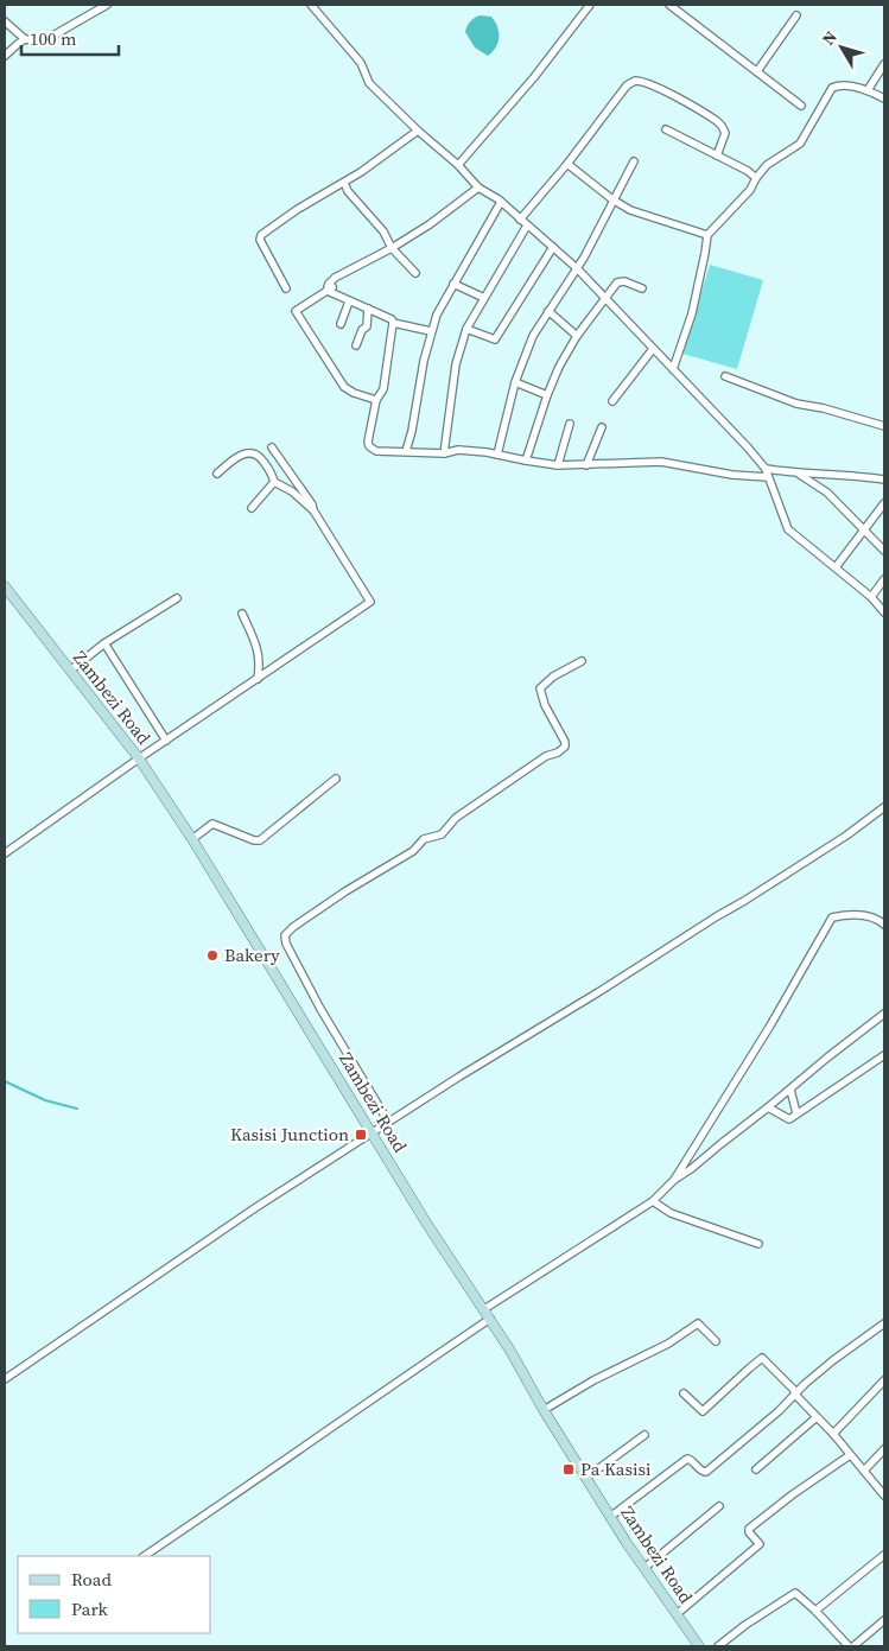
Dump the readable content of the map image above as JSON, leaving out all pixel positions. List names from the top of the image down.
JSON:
{
  "streets": {
    "main road": ["Zambezi Road"]
  },
  "places": {
    "other": ["Bakery"],
    "transit": ["Kasisi Junction", "Pa Kasisi"]
  },
  "legend": ["Road", "Park"],
  "scale_bar": "100 m",
  "north": "top left"
}
